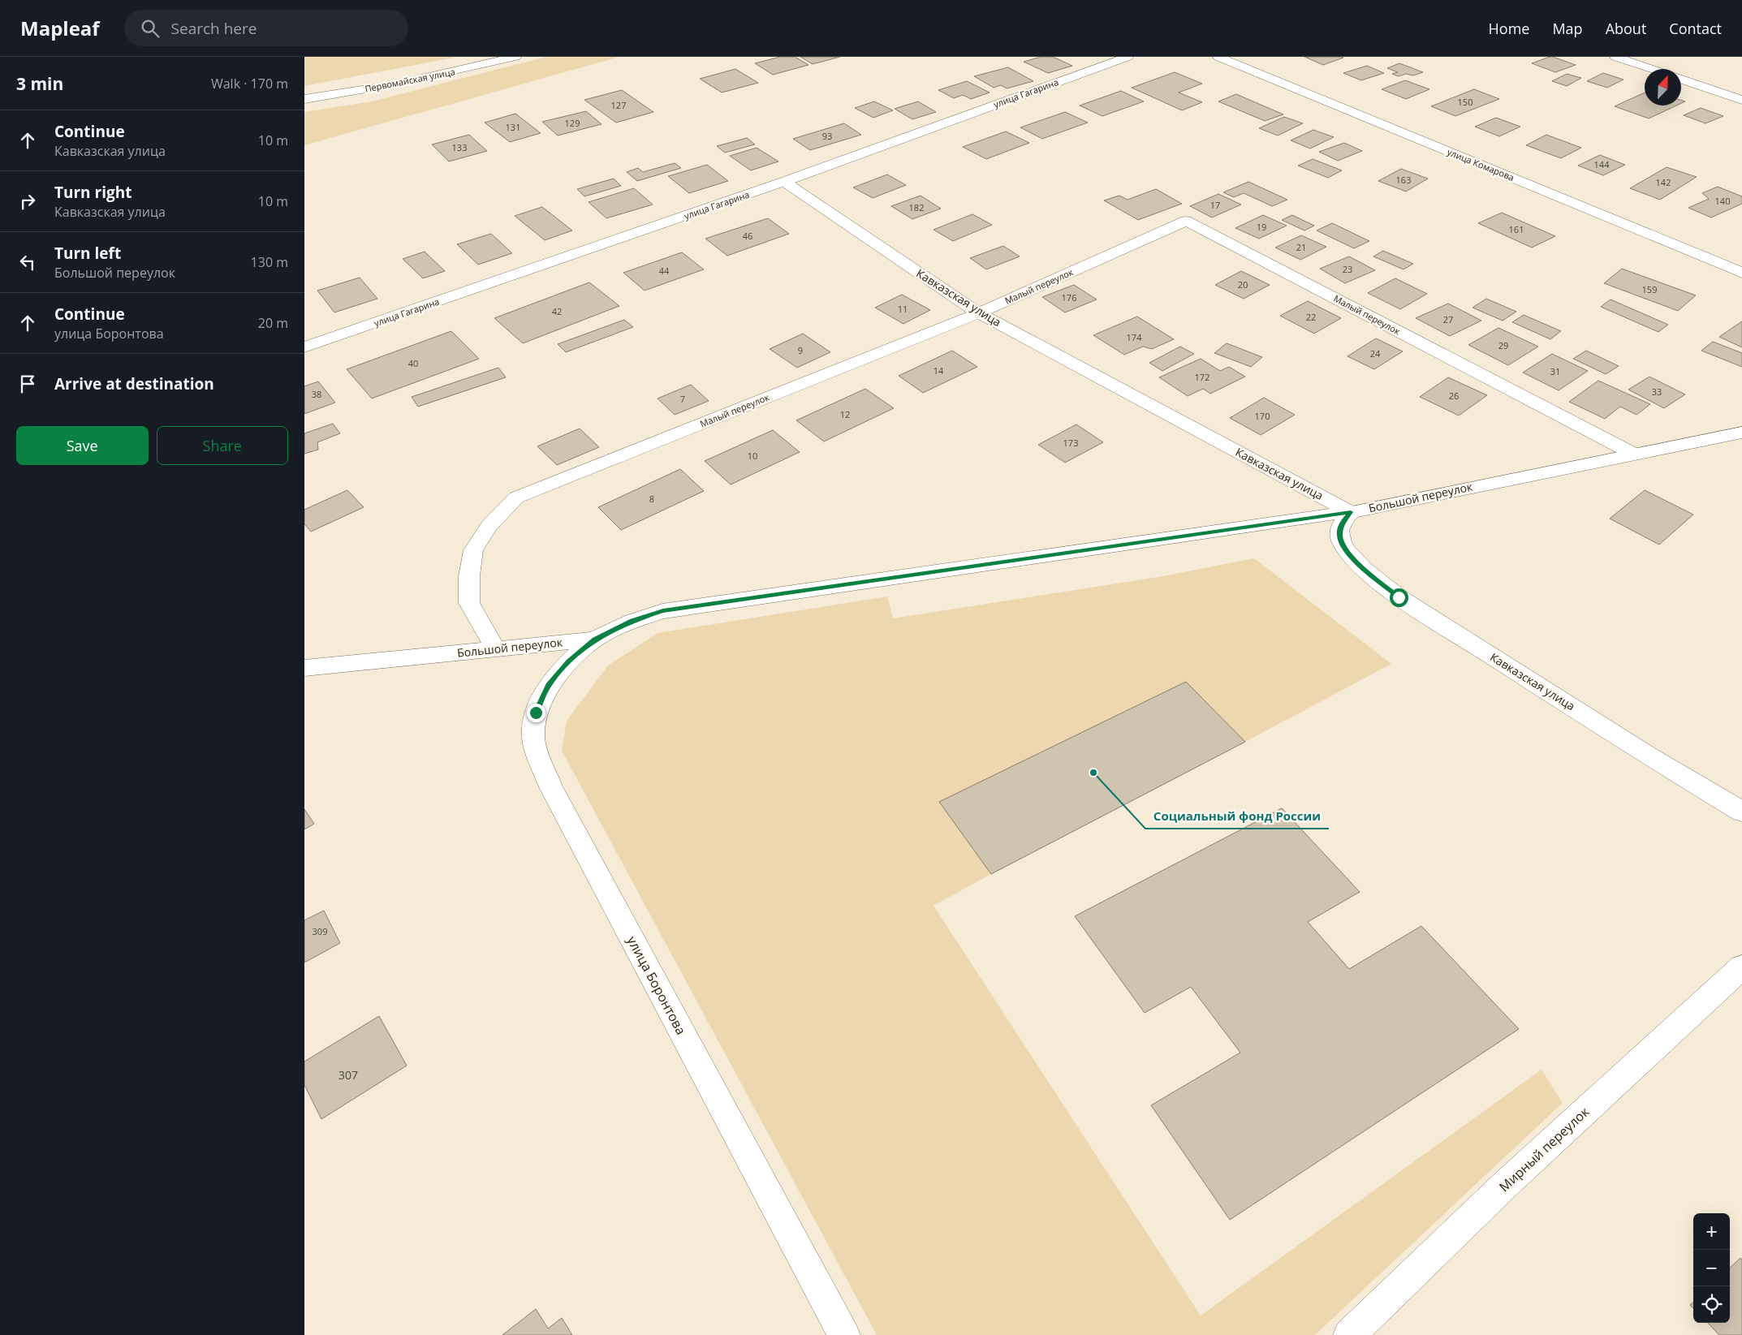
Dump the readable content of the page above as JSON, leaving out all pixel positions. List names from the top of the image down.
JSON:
{
  "streets": {
    "street": [
      "Первомайская улица",
      "улица Гагарина",
      "улица Комарова",
      "Малый переулок",
      "Кавказская улица",
      "Большой переулок",
      "улица Боронтова",
      "Мирный переулок"
    ]
  },
  "crossings": [
    ["улица Гагарина", "Кавказская улица"],
    ["Малый переулок", "Кавказская улица"],
    ["Малый переулок", "Большой переулок"],
    ["Кавказская улица", "Большой переулок"],
    ["Большой переулок", "улица Боронтова"]
  ],
  "places": ["Социальный фонд России"],
  "house_numbers": [
    "150",
    "127",
    "129",
    "131",
    "93",
    "133",
    "144",
    "163",
    "142",
    "140",
    "17",
    "182",
    "19",
    "161",
    "46",
    "21",
    "23",
    "44",
    "20",
    "159",
    "176",
    "11",
    "42",
    "22",
    "27",
    "174",
    "29",
    "9",
    "24",
    "40",
    "14",
    "31",
    "172",
    "33",
    "38",
    "26",
    "7",
    "12",
    "170",
    "173",
    "10",
    "8",
    "309",
    "307"
  ],
  "north": "top right",
  "page": {
    "header": "Mapleaf",
    "search": "Search here",
    "nav": [
      "Home",
      "Map",
      "About",
      "Contact"
    ],
    "heading": ["3 min", "Walk · 170 m"],
    "list": [
      ["Continue", "Кавказская улица", "10 m"],
      ["Turn right", "Кавказская улица", "10 m"],
      ["Turn left", "Большой переулок", "130 m"],
      ["Continue", "улица Боронтова", "20 m"],
      "Arrive at destination"
    ],
    "buttons": ["Save", "Share"],
    "map_buttons": ["+", "−"]
  }
}
